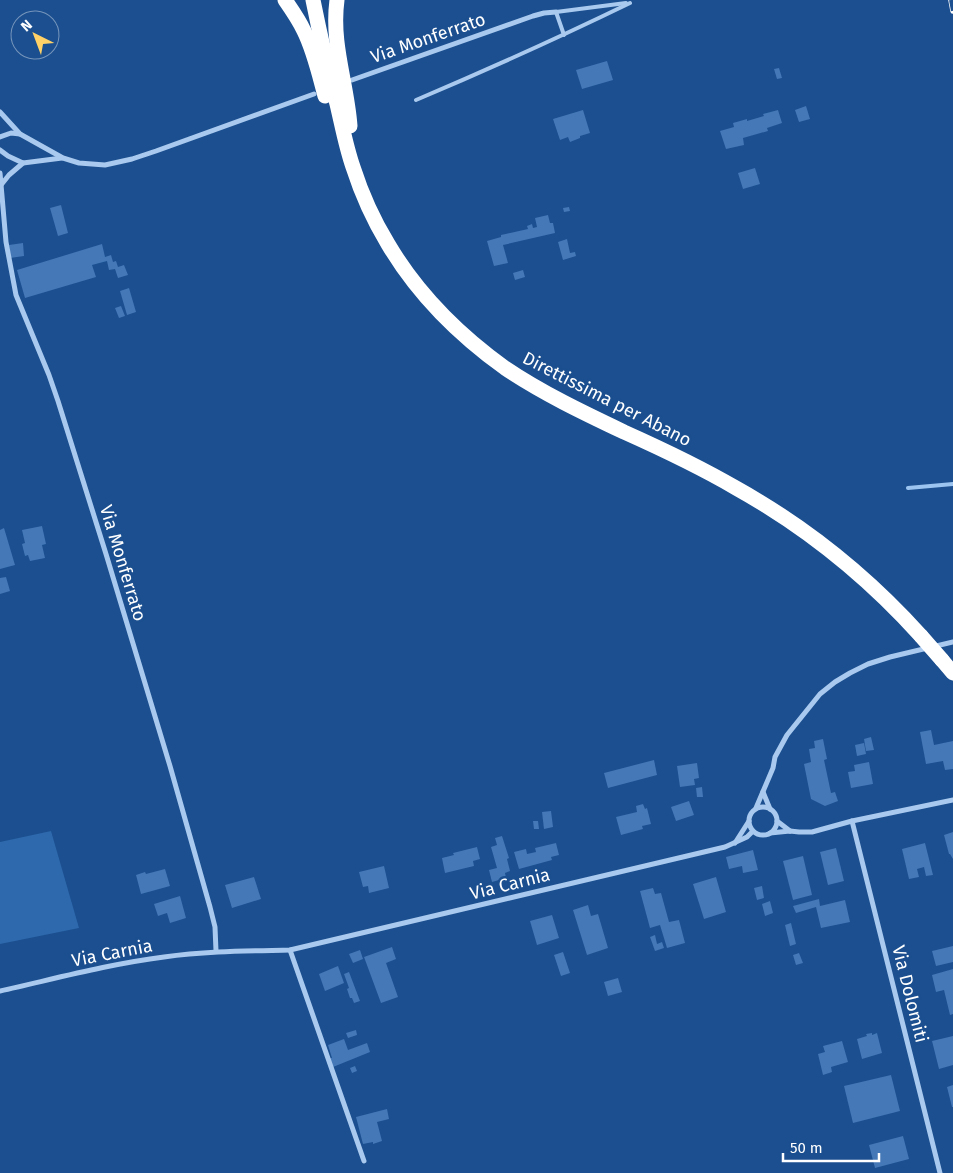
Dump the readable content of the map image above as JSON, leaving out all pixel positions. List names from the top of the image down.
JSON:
{
  "streets": {
    "highway": ["Direttissima per Abano"],
    "street": ["Via Monferrato", "Via Carnia", "Via Dolomiti"]
  },
  "crossings": [
    ["Via Monferrato", "Via Carnia"]
  ],
  "scale_bar": "50 m",
  "north": "top left"
}
